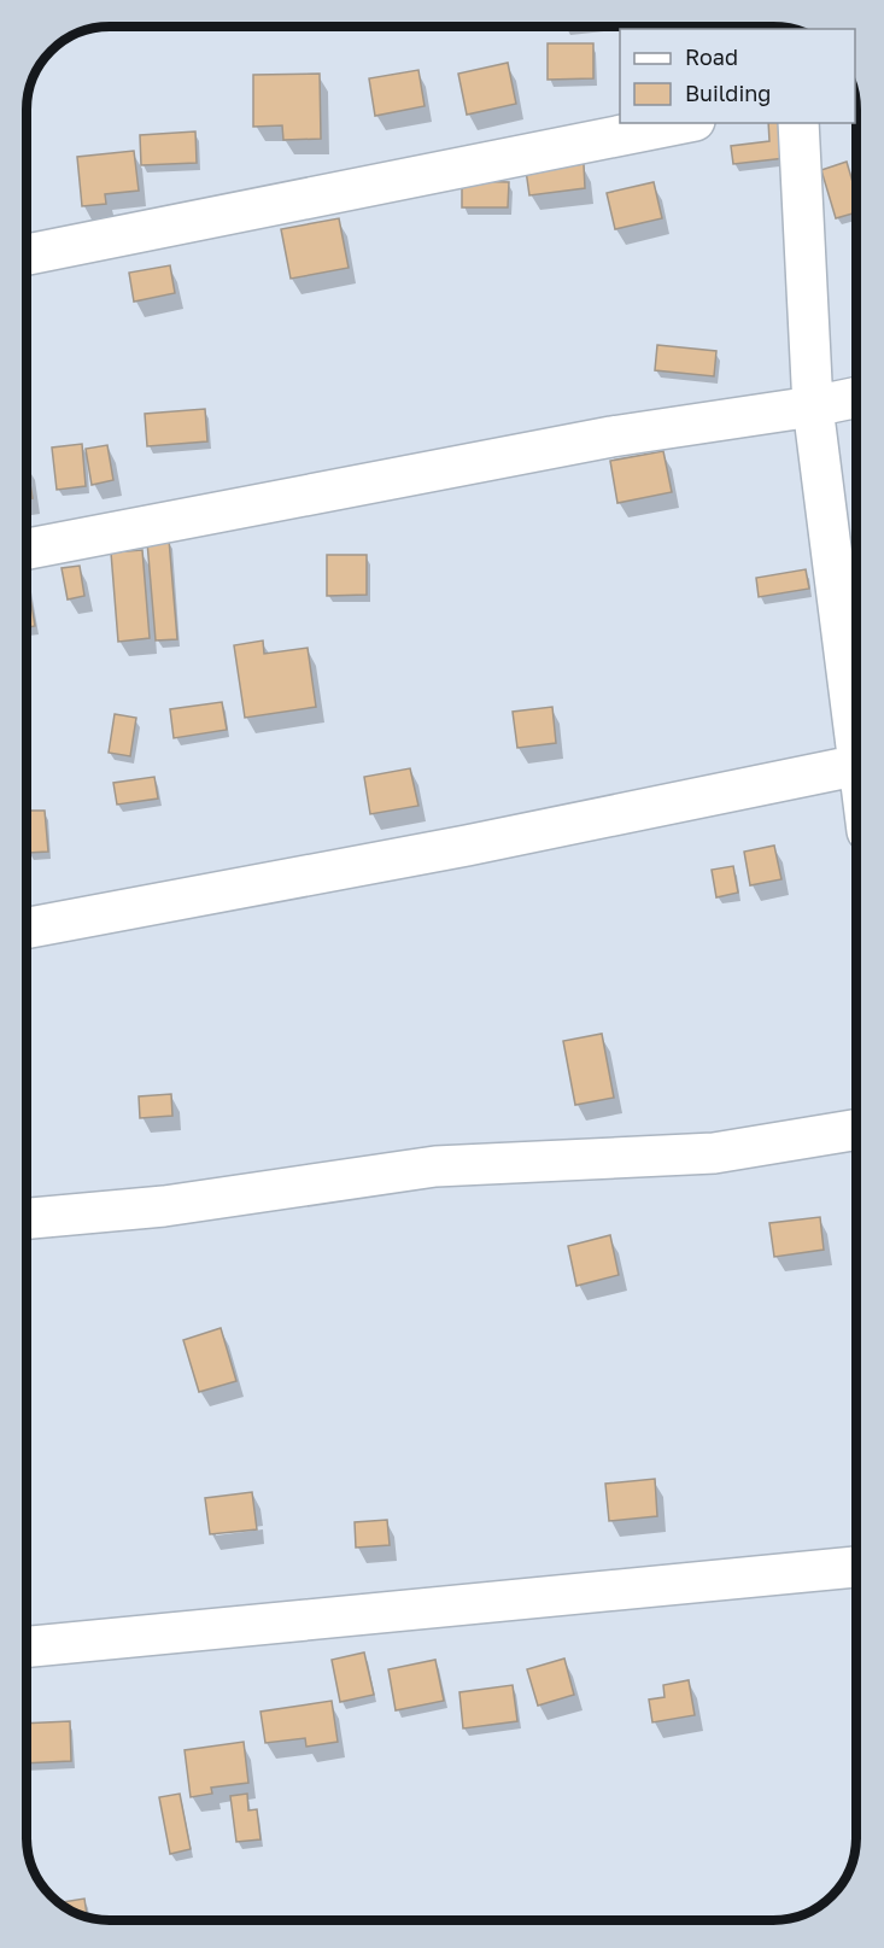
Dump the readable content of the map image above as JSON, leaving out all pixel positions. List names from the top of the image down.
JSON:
{
  "legend": ["Road", "Building"]
}
